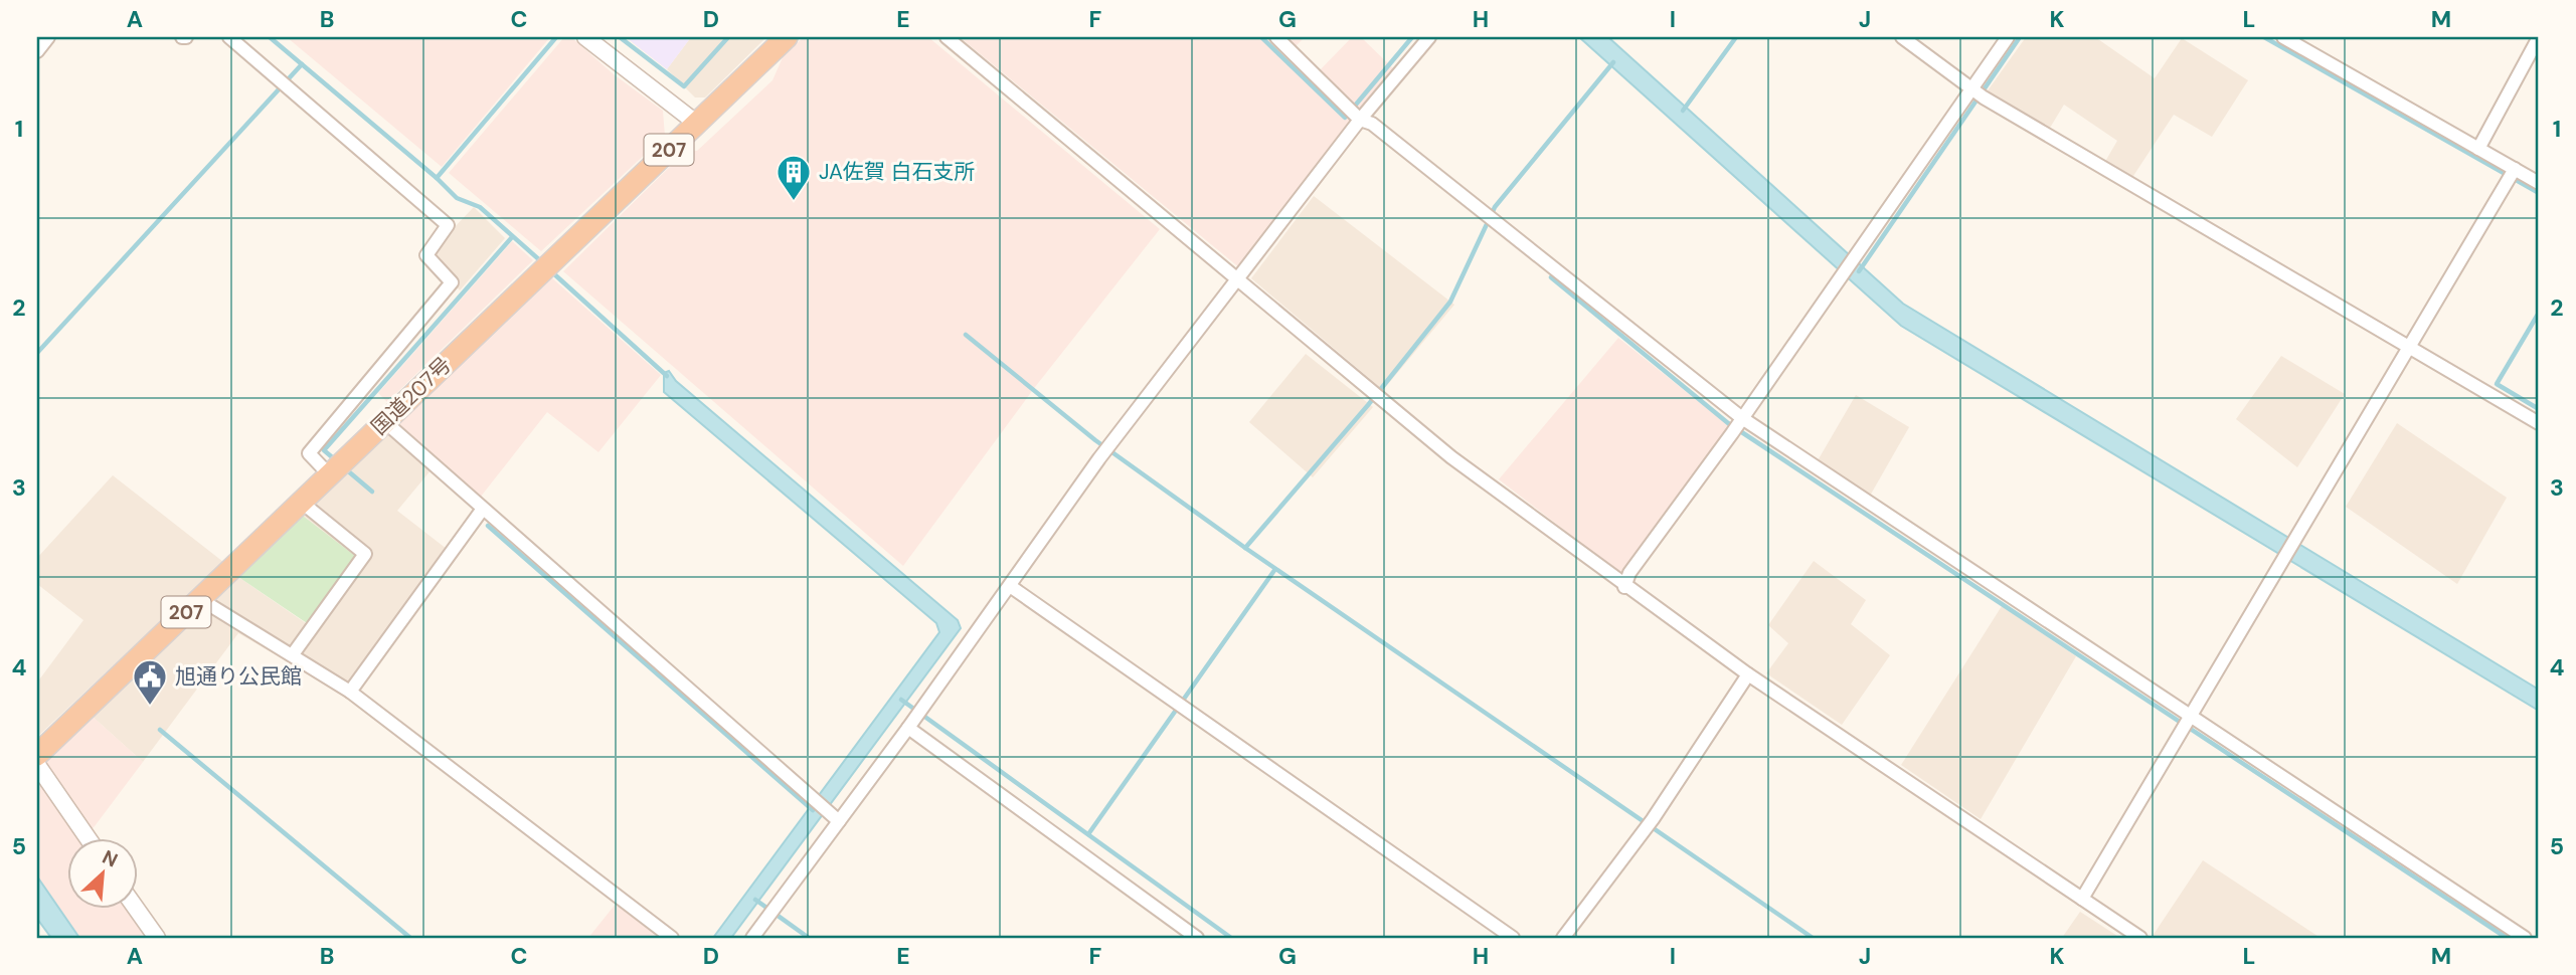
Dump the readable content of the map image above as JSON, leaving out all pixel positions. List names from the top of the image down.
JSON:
{
  "streets": {
    "highway": ["207", "国道207号"]
  },
  "places": {
    "building": ["JA佐賀 白石支所"],
    "public building": ["旭通り公民館"]
  },
  "north": "top right",
  "grid": {
    "columns": [
      "A",
      "B",
      "C",
      "D",
      "E",
      "F",
      "G",
      "H",
      "I",
      "J",
      "K",
      "L",
      "M"
    ],
    "rows": [
      "1",
      "2",
      "3",
      "4",
      "5"
    ]
  }
}
